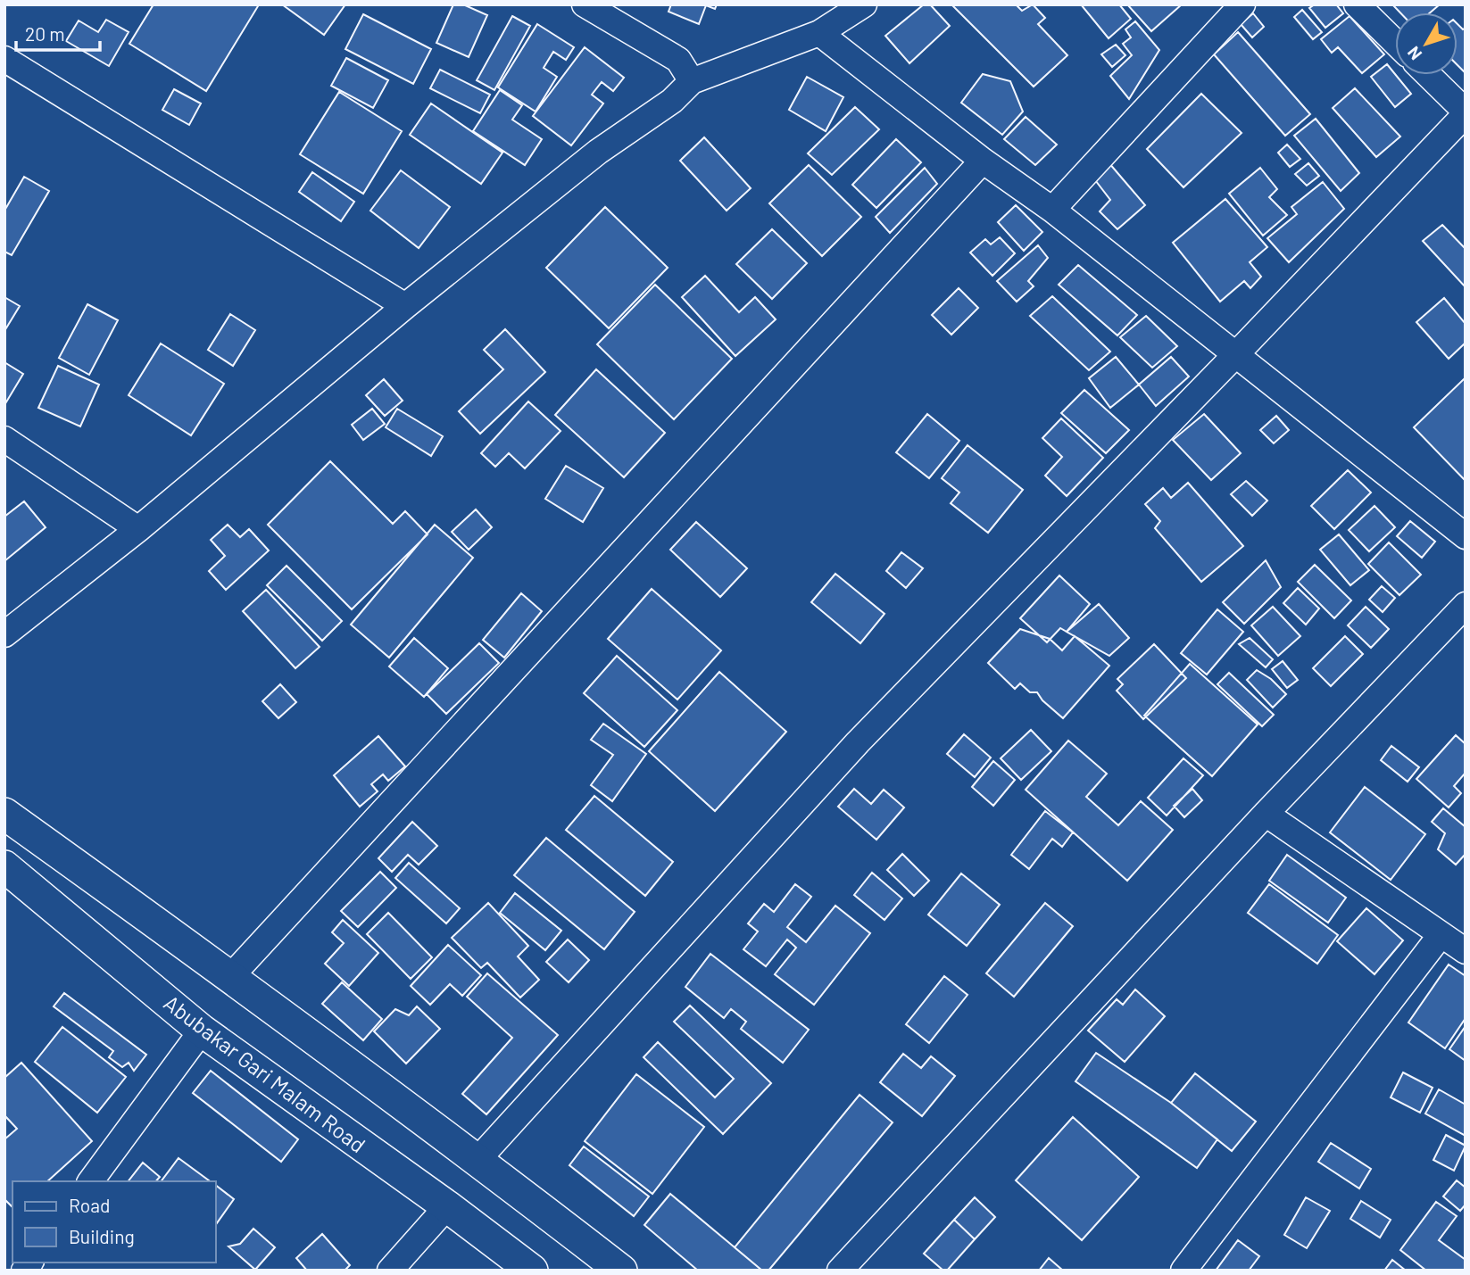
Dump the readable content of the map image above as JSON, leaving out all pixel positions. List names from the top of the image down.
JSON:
{
  "streets": {
    "street": ["Abubakar Gari Malam Road"]
  },
  "legend": ["Road", "Building"],
  "scale_bar": "20 m",
  "north": "bottom left"
}
